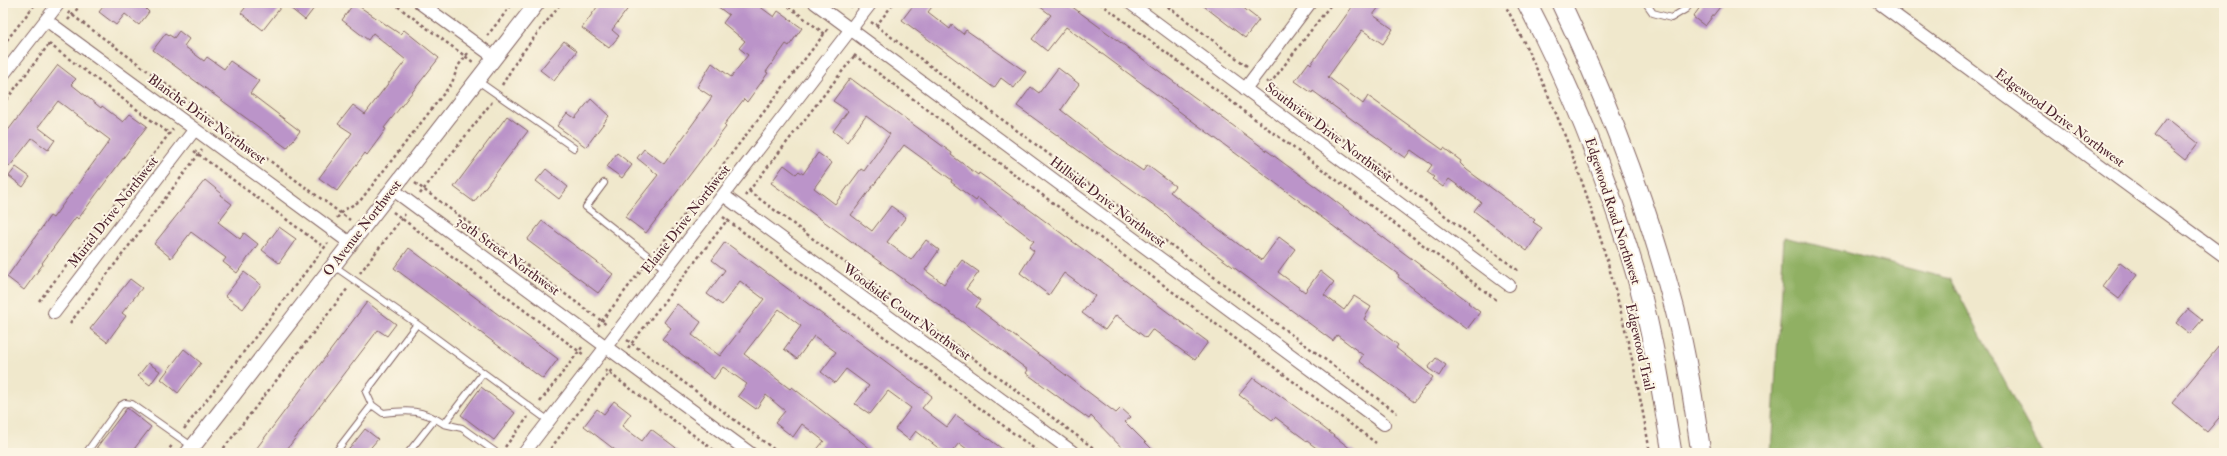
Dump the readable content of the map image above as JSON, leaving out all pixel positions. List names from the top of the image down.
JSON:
{
  "streets": {
    "main road": ["Edgewood Road Northwest"],
    "street": [
      "Edgewood Drive Northwest",
      "Blanche Drive Northwest",
      "Southview Drive Northwest",
      "Hillside Drive Northwest",
      "Muriel Drive Northwest",
      "Elaine Drive Northwest",
      "O Avenue Northwest",
      "30th Street Northwest",
      "Woodside Court Northwest"
    ],
    "path": ["Edgewood Trail"]
  },
  "crossings": [
    ["Blanche Drive Northwest", "Muriel Drive Northwest"],
    ["Blanche Drive Northwest", "O Avenue Northwest"],
    ["Hillside Drive Northwest", "Elaine Drive Northwest"],
    ["Elaine Drive Northwest", "30th Street Northwest"],
    ["Elaine Drive Northwest", "Woodside Court Northwest"],
    ["O Avenue Northwest", "30th Street Northwest"]
  ]
}
